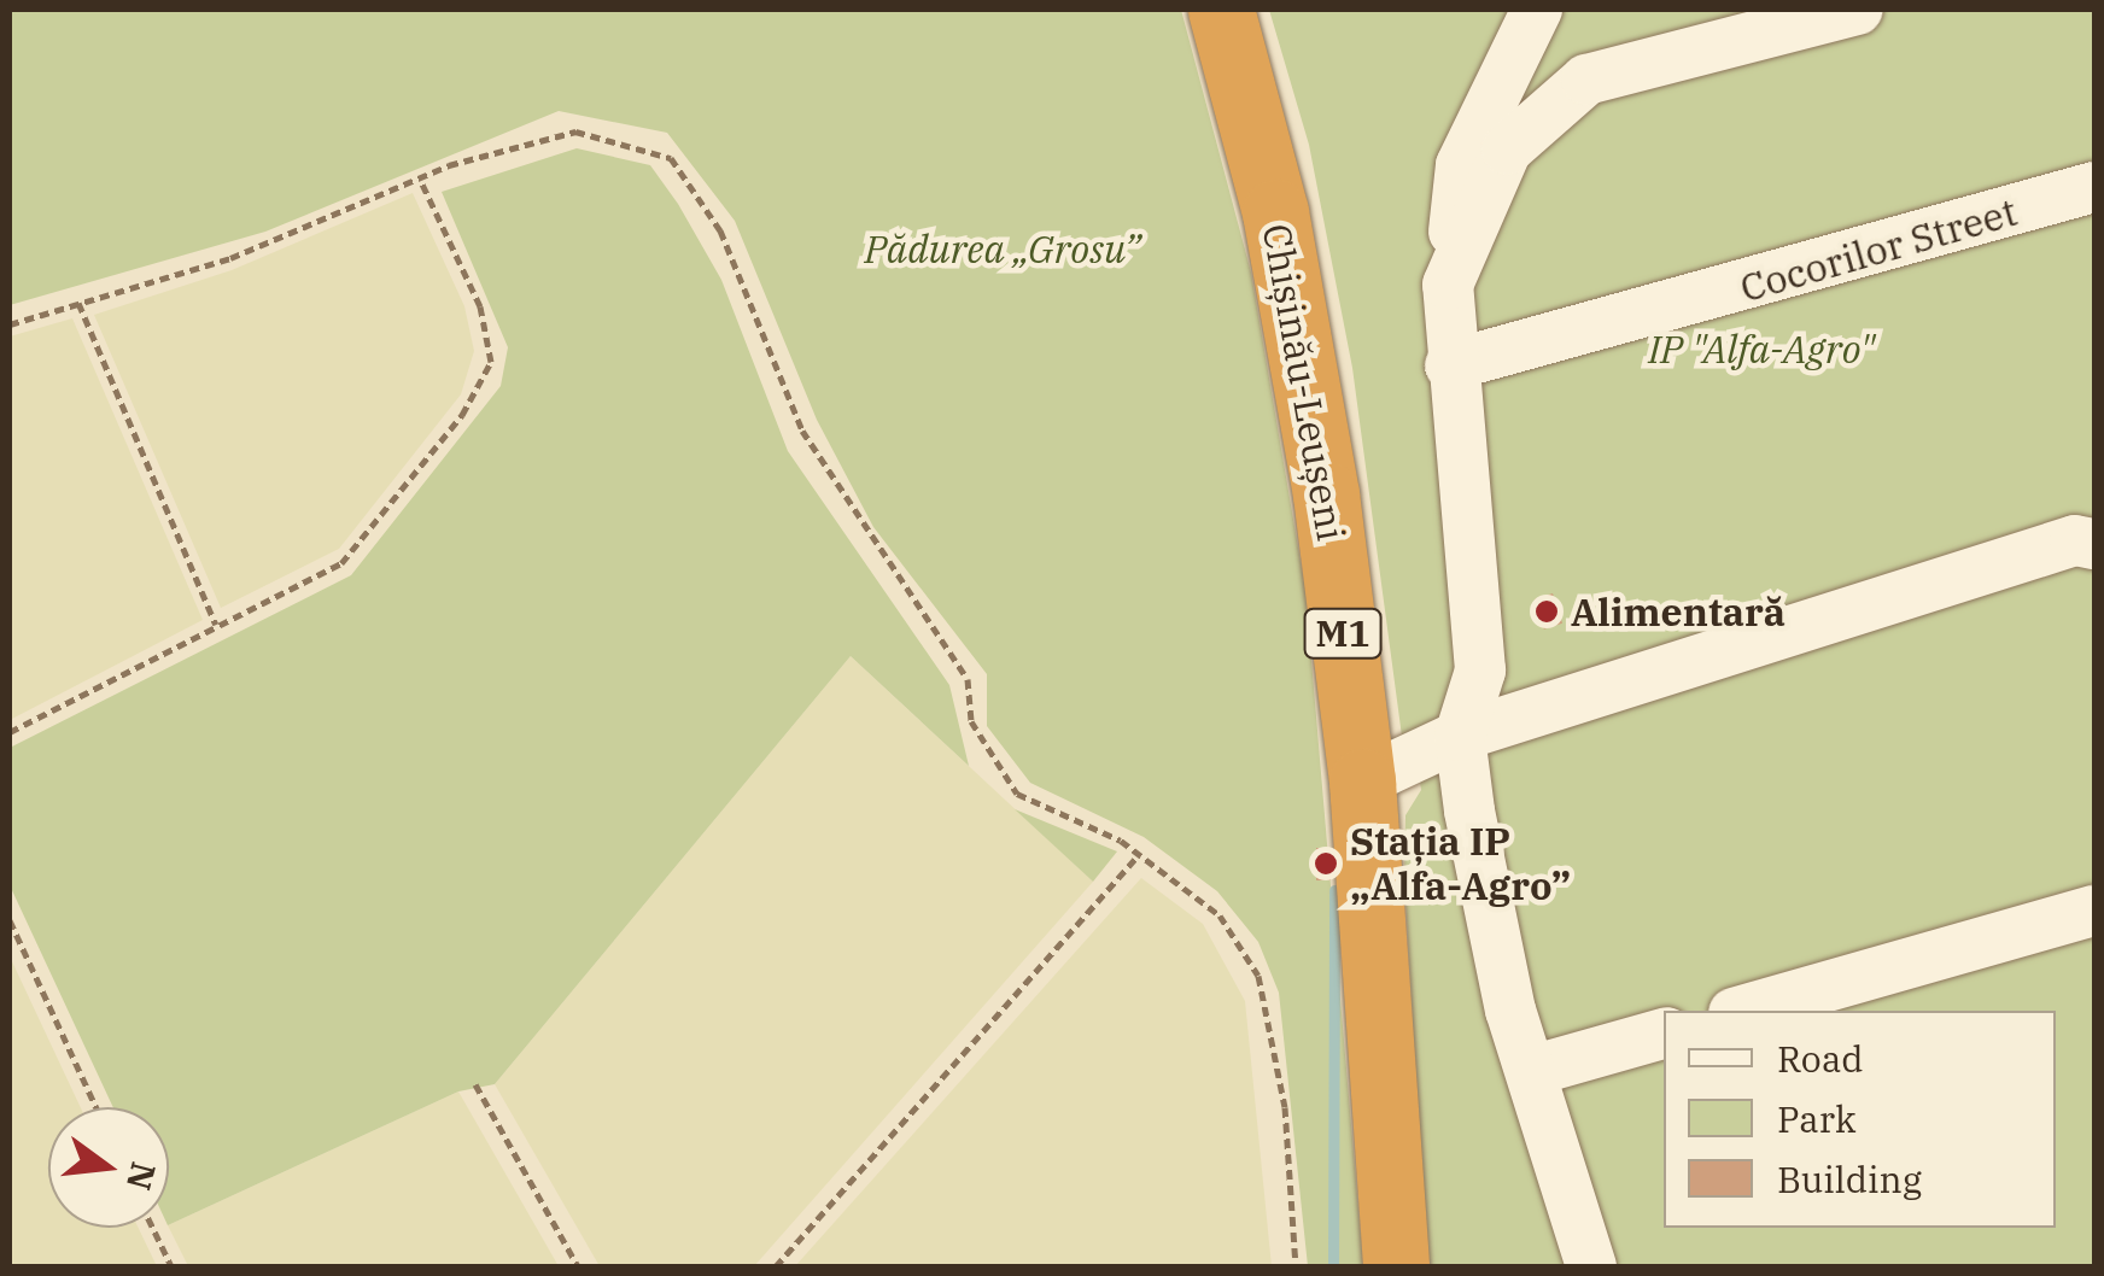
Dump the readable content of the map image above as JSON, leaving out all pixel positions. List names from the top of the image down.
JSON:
{
  "streets": {
    "highway": ["Chișinău-Leușeni", "M1"],
    "street": ["Cocorilor Street"]
  },
  "parks": ["Pădurea „Grosu”", "IP \"Alfa-Agro\""],
  "places": ["Alimentară", "Stația IP „Alfa-Agro”"],
  "legend": ["Road", "Park", "Building"],
  "north": "right"
}
